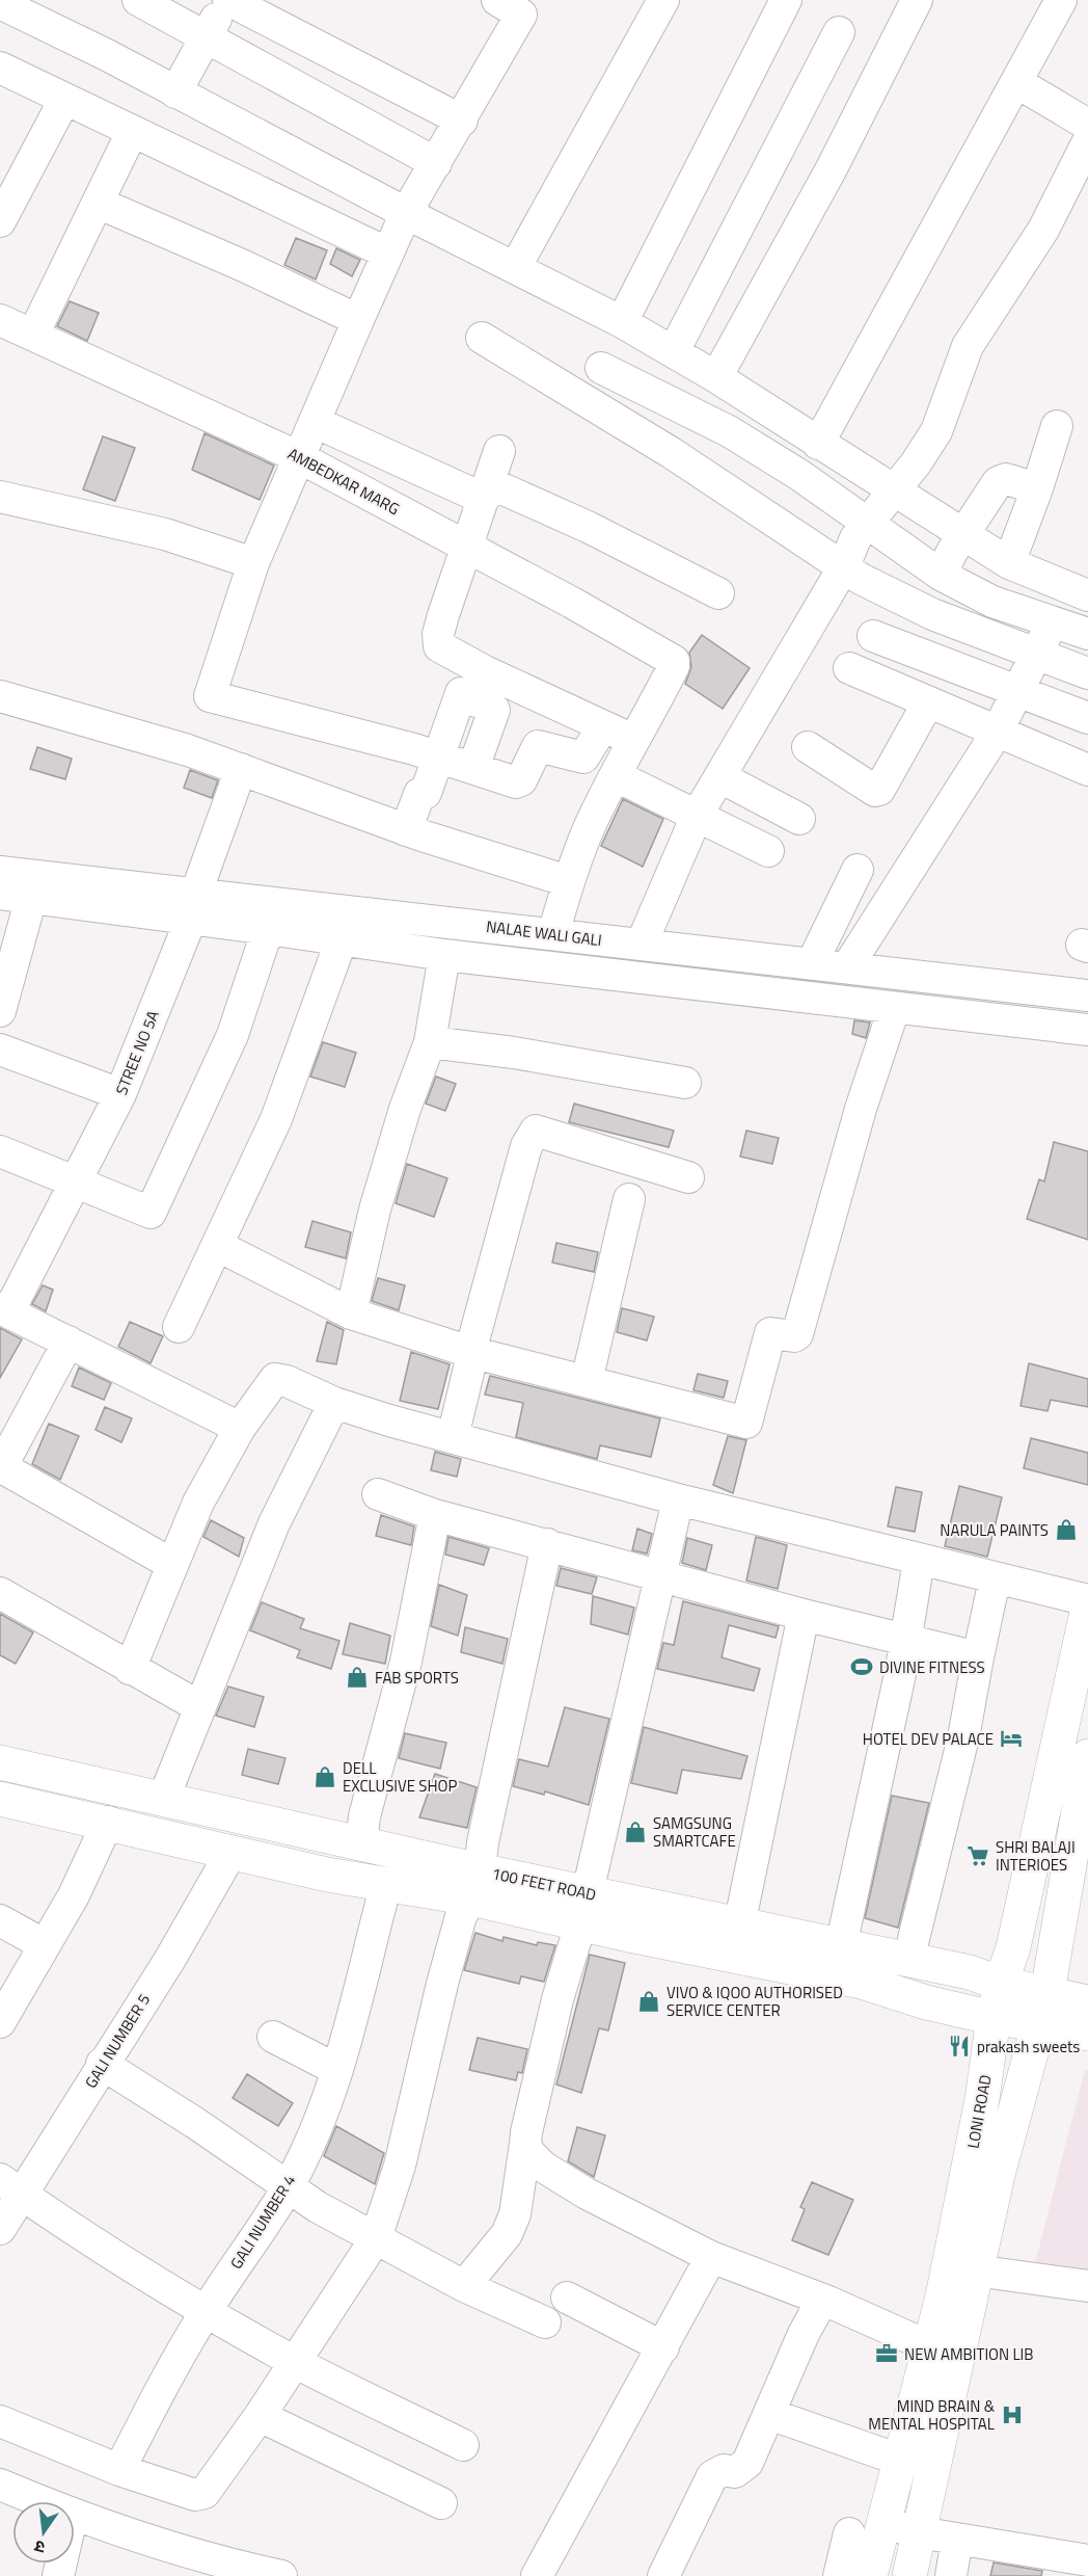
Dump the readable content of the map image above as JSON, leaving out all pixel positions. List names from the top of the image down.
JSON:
{
  "streets": {
    "main road": ["100 FEET ROAD", "LONI ROAD"],
    "street": [
      "AMBEDKAR MARG",
      "NALAE WALI GALI",
      "STREE NO 5A",
      "GALI NUMBER 5",
      "GALI NUMBER 4"
    ]
  },
  "crossings": [
    ["NALAE WALI GALI", "STREE NO 5A"],
    ["100 FEET ROAD", "GALI NUMBER 5"],
    ["100 FEET ROAD", "LONI ROAD"],
    ["100 FEET ROAD", "GALI NUMBER 4"]
  ],
  "places": {
    "shop": [
      "NARULA PAINTS",
      "FAB SPORTS",
      "DELL EXCLUSIVE SHOP",
      "SAMGSUNG SMARTCAFE",
      "VIVO & IQOO AUTHORISED SERVICE CENTER"
    ],
    "sports": ["DIVINE FITNESS"],
    "hotel": ["HOTEL DEV PALACE"],
    "supermarket": ["SHRI BALAJI INTERIOES"],
    "restaurant": ["prakash sweets"],
    "office": ["NEW AMBITION LIB"],
    "hospital": ["MIND BRAIN & MENTAL HOSPITAL"]
  },
  "north": "bottom"
}
